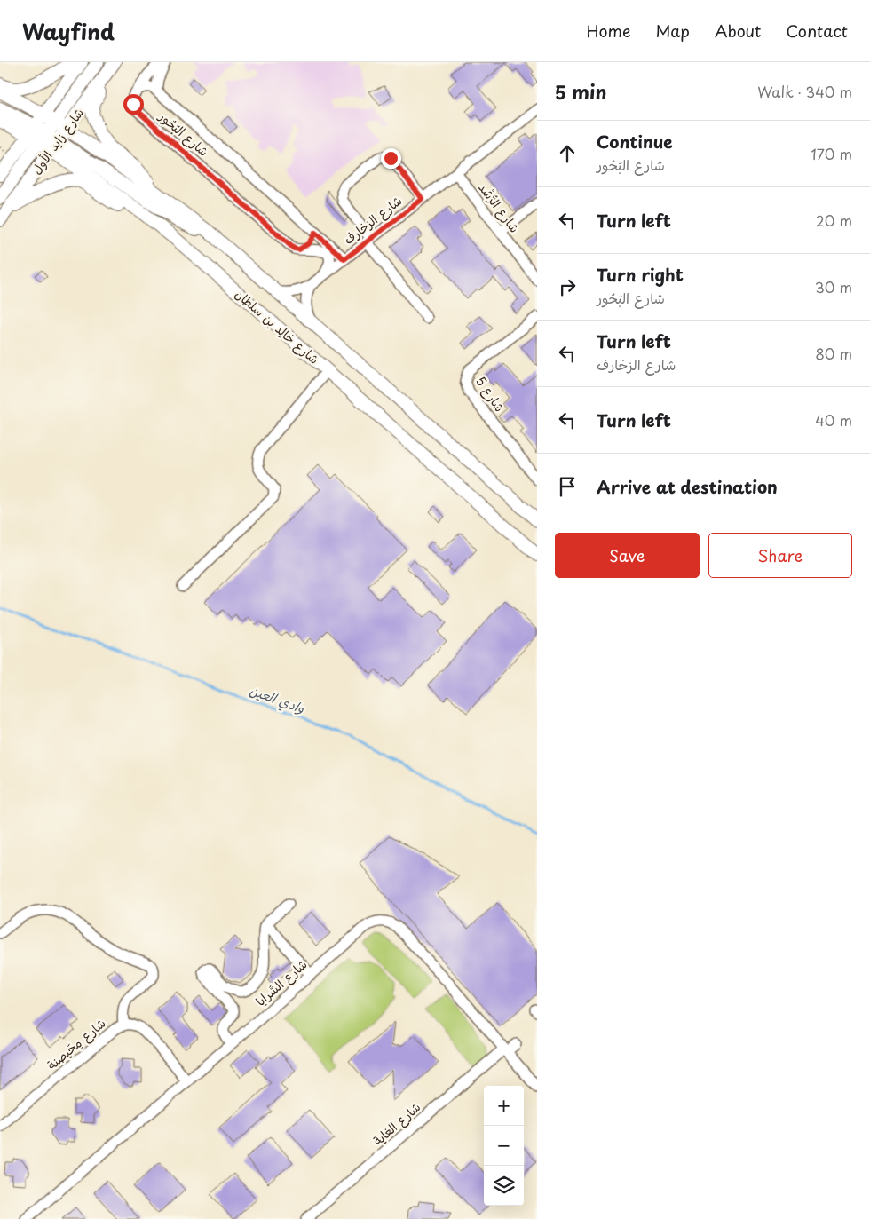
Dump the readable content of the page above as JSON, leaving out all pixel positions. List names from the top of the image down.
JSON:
{
  "streets": {
    "main road": ["شارع زايد الأول", "شارع خالِد بن سلطان"],
    "street": [
      "شارع البُحُور",
      "شارع الرُّشْد",
      "شارع الزخارف",
      "شارع 5",
      "شارع السَّرايا",
      "شارع مِحَيصنة",
      "شارع الغاية"
    ]
  },
  "crossings": [
    ["شارع البُحُور", "شارع الزخارف"],
    ["شارع زايد الأول", "شارع خالِد بن سلطان"],
    ["شارع الرُّشْد", "شارع الزخارف"],
    ["شارع الزخارف", "شارع خالِد بن سلطان"],
    ["شارع السَّرايا", "شارع مِحَيصنة"],
    ["شارع السَّرايا", "شارع الغاية"]
  ],
  "water": ["وادي العين"],
  "page": {
    "header": "Wayfind",
    "nav": [
      "Home",
      "Map",
      "About",
      "Contact"
    ],
    "heading": ["5 min", "Walk · 340 m"],
    "list": [
      ["Continue", "شارع البُحُور", "170 m"],
      ["Turn left", "20 m"],
      ["Turn right", "شارع البُحُور", "30 m"],
      ["Turn left", "شارع الزخارف", "80 m"],
      ["Turn left", "40 m"],
      "Arrive at destination"
    ],
    "buttons": ["Save", "Share"],
    "map_buttons": ["+", "−"]
  }
}
